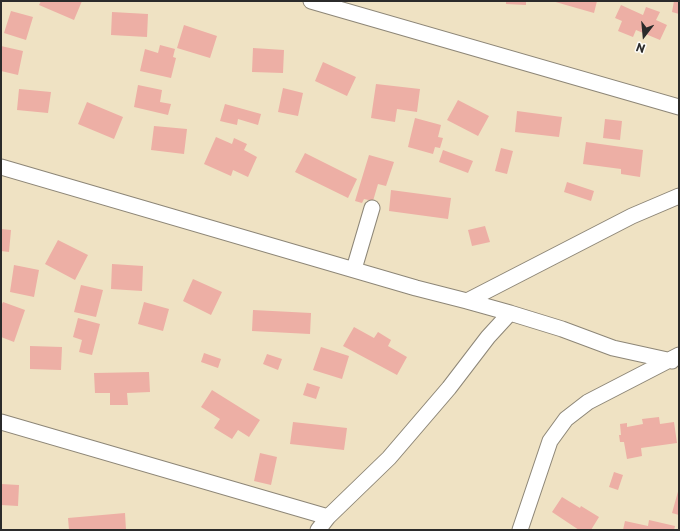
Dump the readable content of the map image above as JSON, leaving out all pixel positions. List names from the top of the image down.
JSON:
{
  "north": "bottom"
}
